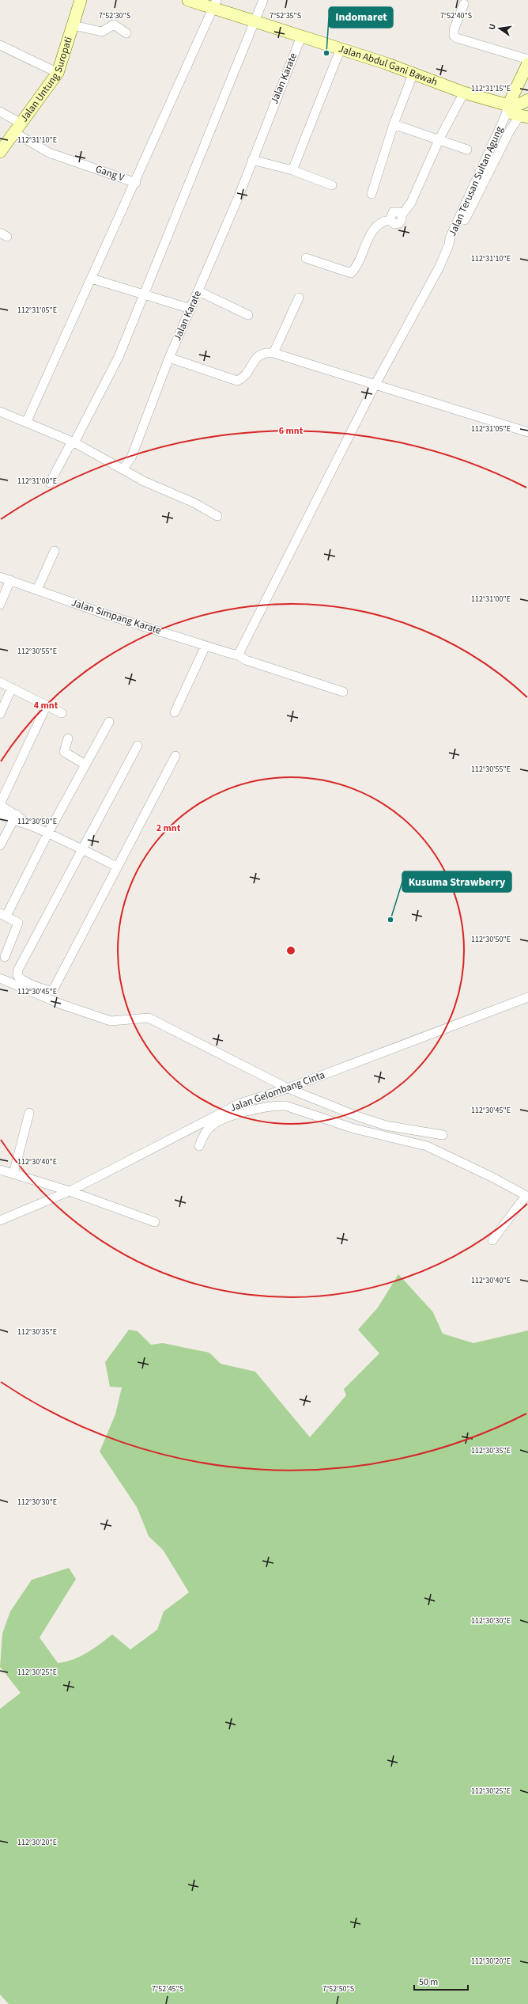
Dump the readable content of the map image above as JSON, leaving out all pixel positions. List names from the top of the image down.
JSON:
{
  "streets": {
    "main road": ["Jalan Abdul Gani Bawah", "Jalan Untung Suropati"],
    "street": [
      "Jalan Karate",
      "Gang V",
      "Jalan Terusan Sultan Agung",
      "Jalan Simpang Karate",
      "Jalan Gelombang Cinta"
    ]
  },
  "crossings": [
    ["Jalan Abdul Gani Bawah", "Jalan Karate"],
    ["Jalan Abdul Gani Bawah", "Jalan Terusan Sultan Agung"],
    ["Jalan Untung Suropati", "Gang V"]
  ],
  "places": ["Indomaret", "Kusuma Strawberry"],
  "scale_bar": "50 m",
  "north": "left",
  "coordinates": [
    "7°52'30\"S",
    "7°52'35\"S",
    "7°52'40\"S",
    "112°31'15\"E",
    "112°31'10\"E",
    "112°31'05\"E",
    "112°31'00\"E",
    "112°30'55\"E",
    "112°30'50\"E",
    "112°30'45\"E",
    "112°30'40\"E",
    "112°30'35\"E",
    "112°30'30\"E",
    "112°30'25\"E",
    "112°30'20\"E",
    "7°52'45\"S",
    "7°52'50\"S"
  ],
  "rings": ["6 mnt", "4 mnt", "2 mnt"]
}
